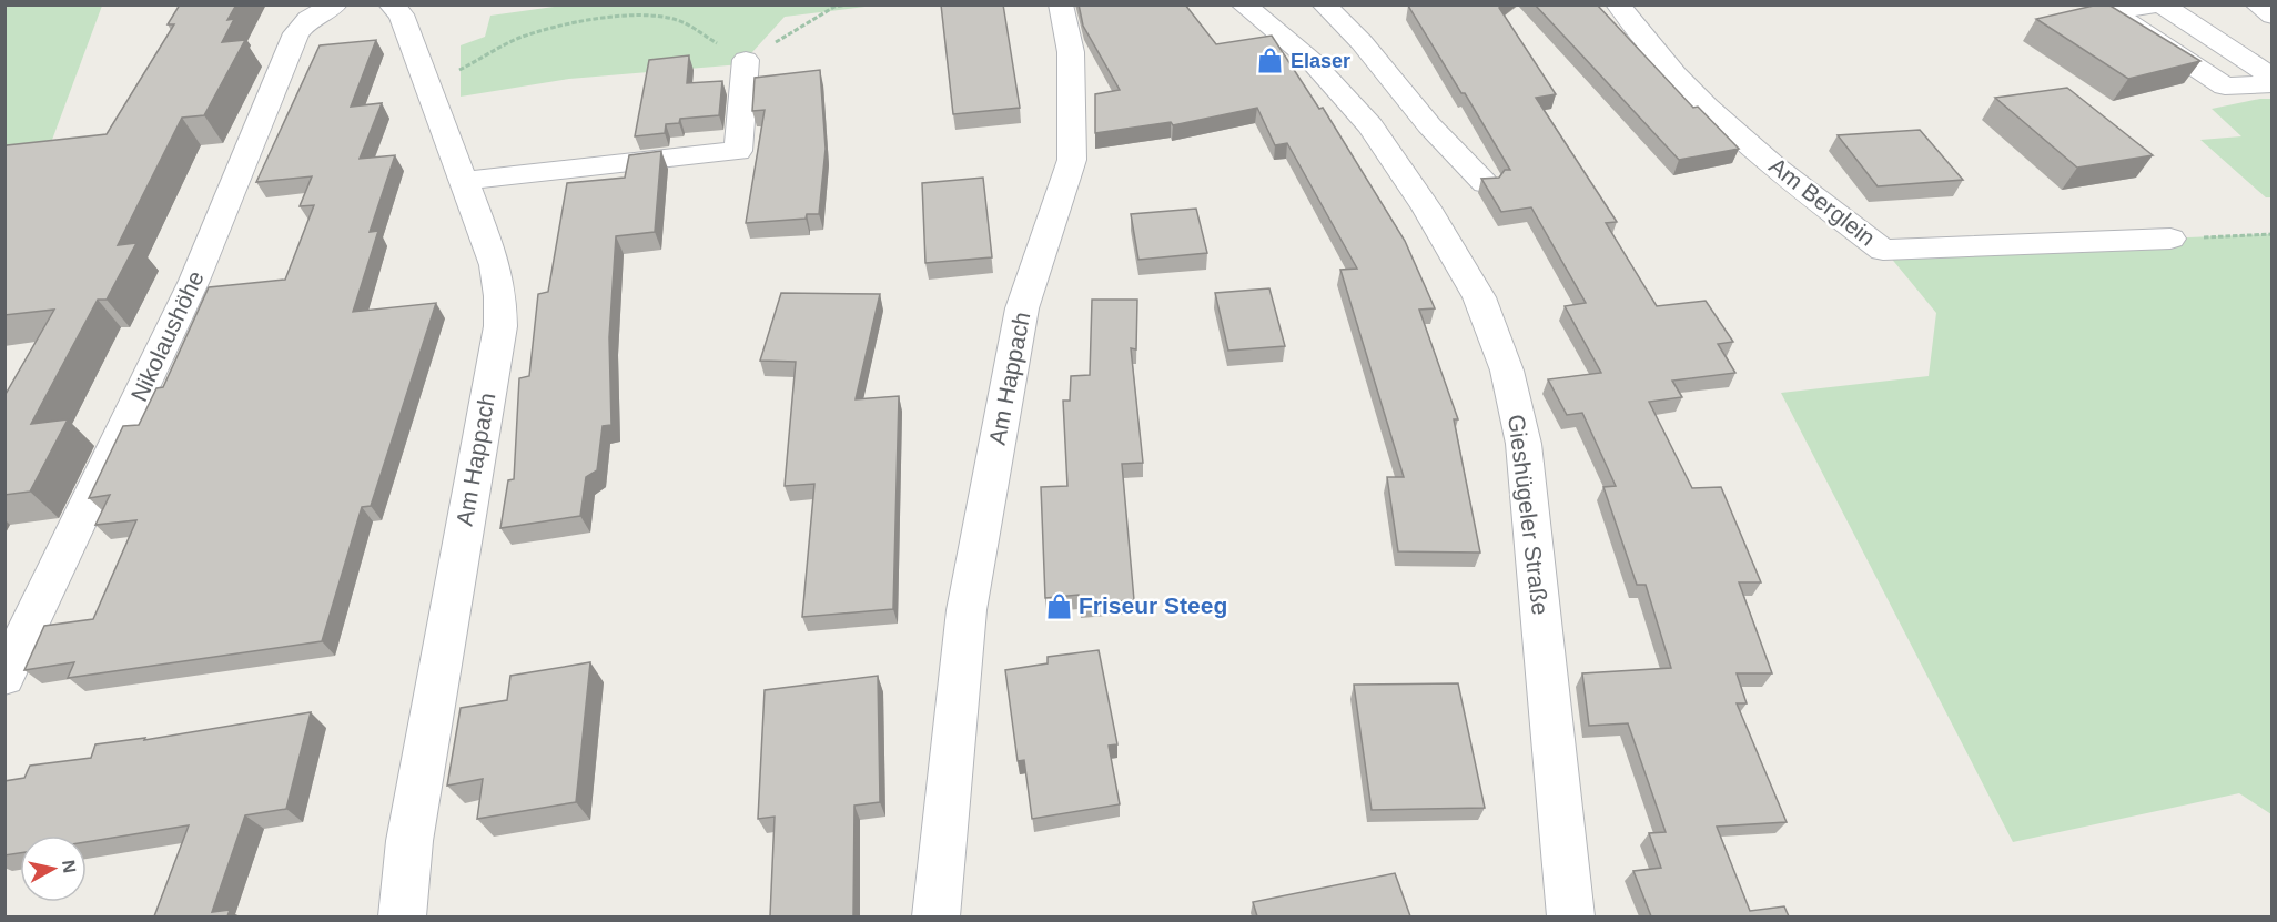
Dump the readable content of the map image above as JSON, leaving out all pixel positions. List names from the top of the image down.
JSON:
{
  "streets": {
    "street": [
      "Am Berglein",
      "Nikolaushöhe",
      "Am Happach",
      "Gieshügeler Straße"
    ]
  },
  "places": {
    "shop": ["Elaser", "Friseur Steeg"]
  },
  "north": "right"
}
